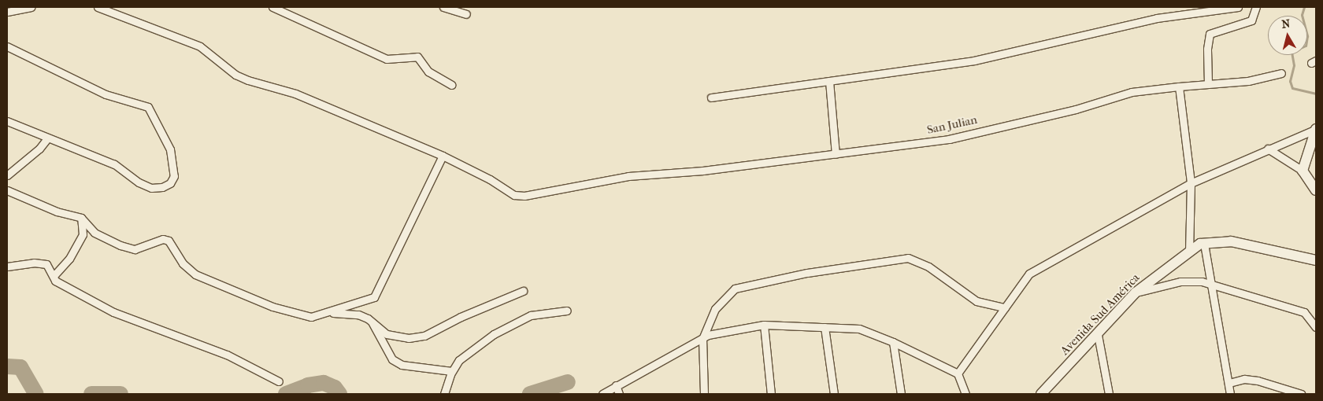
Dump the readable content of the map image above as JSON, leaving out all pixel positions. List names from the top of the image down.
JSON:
{
  "streets": {
    "main road": ["Avenida Sud América"],
    "street": ["San Julian"]
  },
  "north": "top"
}
